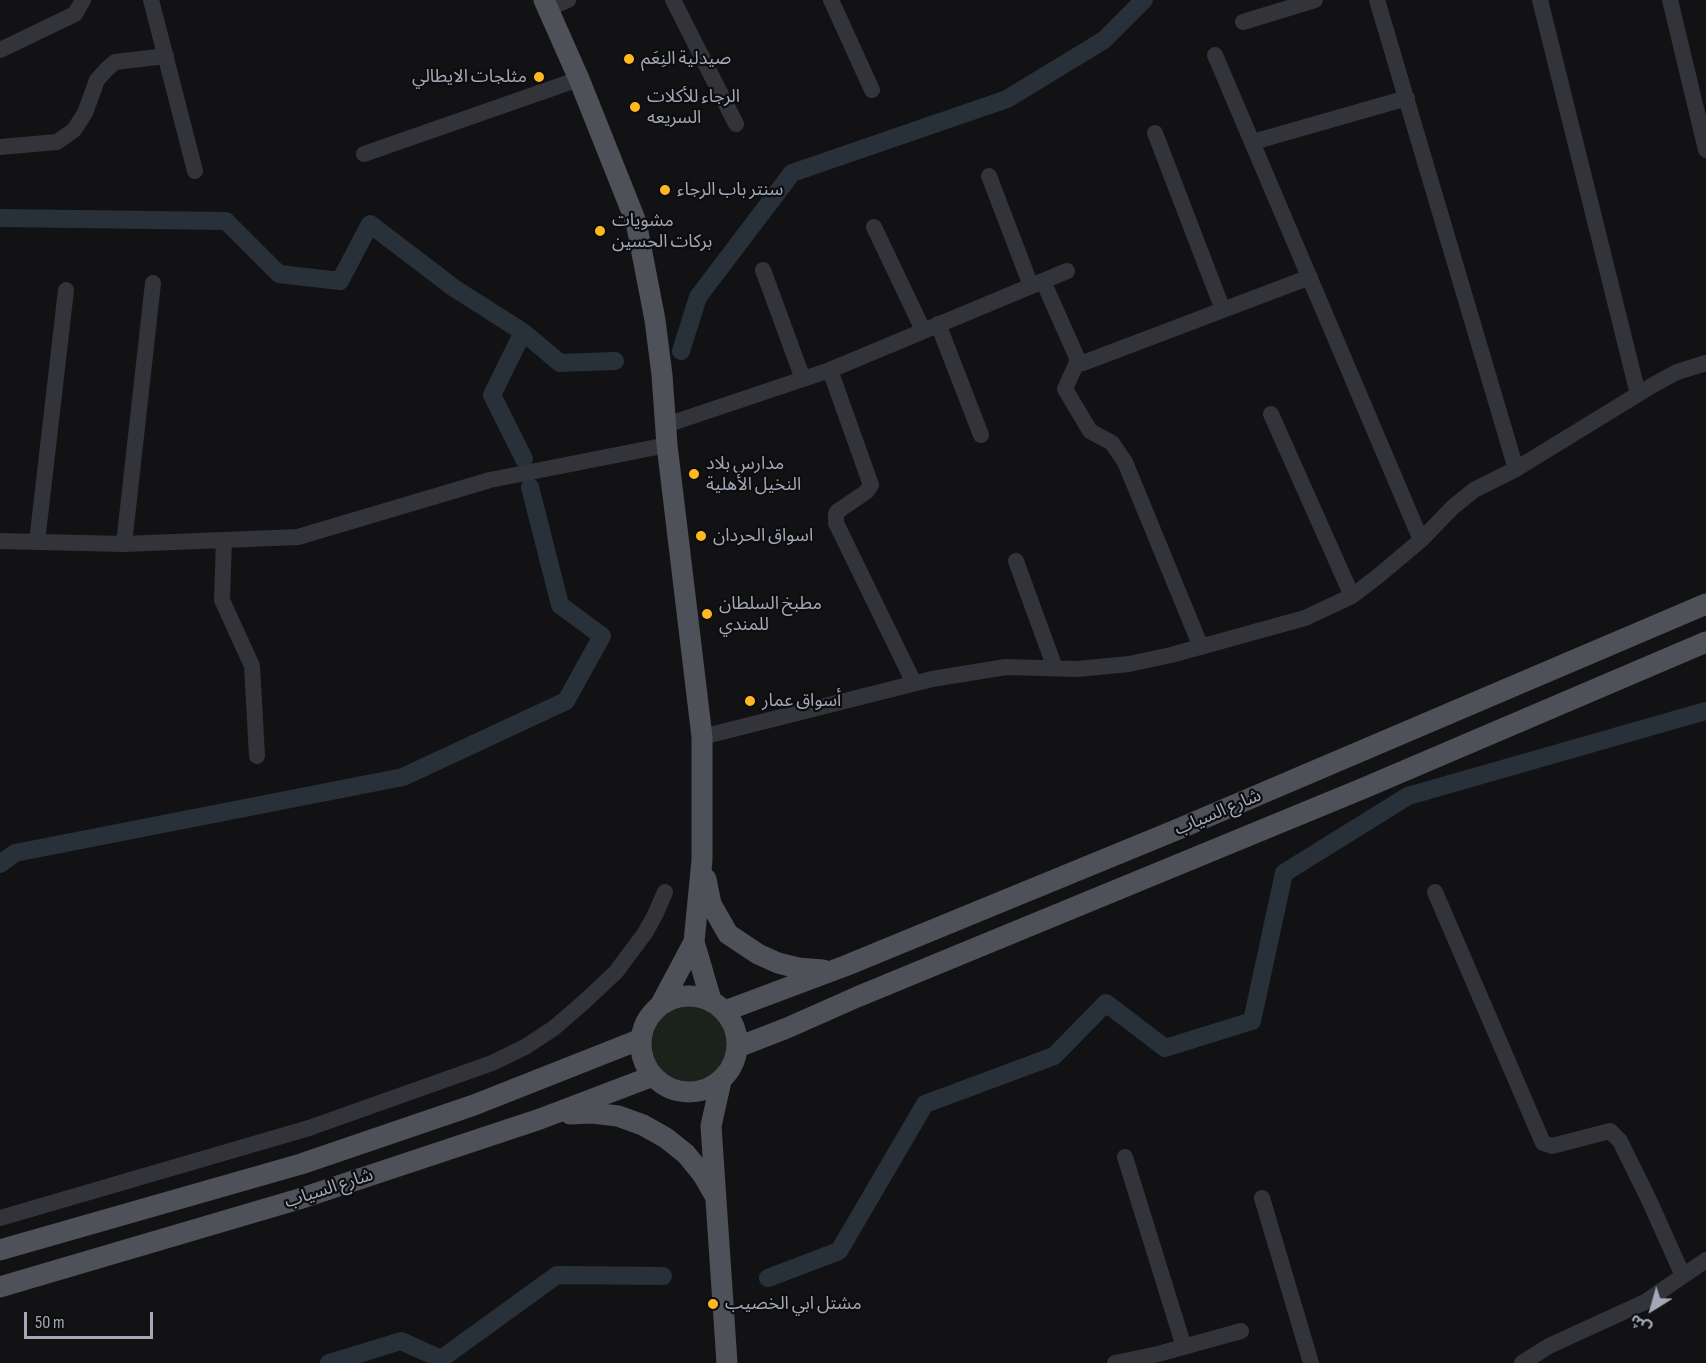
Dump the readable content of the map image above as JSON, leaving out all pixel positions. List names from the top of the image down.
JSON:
{
  "streets": {
    "main road": ["شارع السياب"]
  },
  "places": [
    "صيدلية النِعَم",
    "مثلجات الايطالي",
    "الرجاء للأكلات السريعه",
    "سنتر باب الرجاء",
    "مشويات بركات الحسين",
    "مدارس بلاد النخيل الأهلية",
    "اسواق الحردان",
    "مطبخ السلطان للمندي",
    "أسواق عمار",
    "مشتل ابي الخصيب"
  ],
  "scale_bar": "50 m",
  "north": "bottom left"
}
